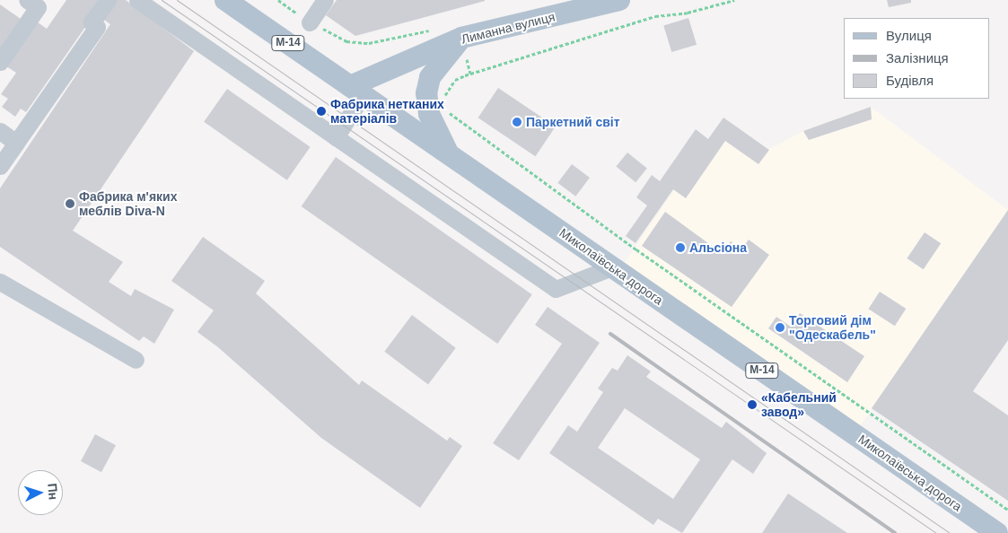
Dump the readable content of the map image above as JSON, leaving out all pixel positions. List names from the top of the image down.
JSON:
{
  "streets": {
    "main road": ["Лиманна вулиця", "М-14", "Миколаївська дорога"]
  },
  "crossings": [
    ["Лиманна вулиця", "Миколаївська дорога"]
  ],
  "places": [
    "Фабрика нетканих матеріалів",
    "Паркетний світ",
    "Фабрика м'яких меблів Diva-N",
    "Альсіона",
    "Торговий дім \"Одескабель\"",
    "«Кабельний завод»"
  ],
  "legend": ["Вулиця", "Залізниця", "Будівля"],
  "north": "right"
}
